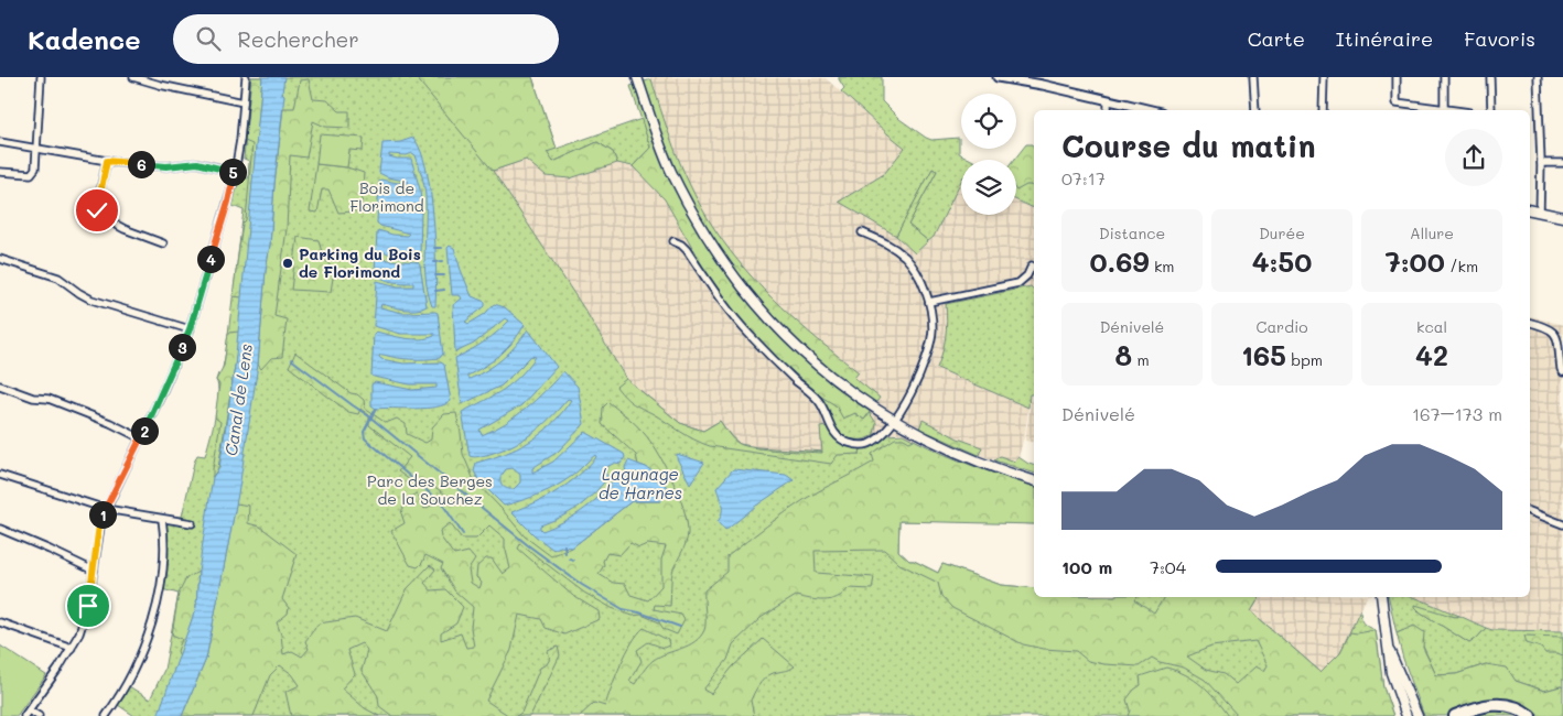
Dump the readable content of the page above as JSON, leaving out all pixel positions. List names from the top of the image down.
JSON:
{
  "water": ["Canal de Lens", "Lagunage de Harnes"],
  "parks": ["Bois de Florimond", "Parc des Berges de la Souchez"],
  "places": ["Parking du Bois de Florimond"],
  "page": {
    "header": "Kadence",
    "search": "Rechercher",
    "nav": ["Carte", "Itinéraire", "Favoris"],
    "heading": ["Course du matin", "07:17"],
    "pins": [
      "6",
      "5",
      "4",
      "3",
      "2",
      "1"
    ],
    "stats": [
      ["Distance", "0.69 km"],
      ["Durée", "4:50"],
      ["Allure", "7:00 /km"],
      ["Dénivelé", "8 m"],
      ["Cardio", "165 bpm"],
      ["kcal", "42"]
    ],
    "chart": ["Dénivelé", "167–173 m"],
    "list": [
      {
        "name": "100 m",
        "note": "7:04"
      }
    ]
  }
}
